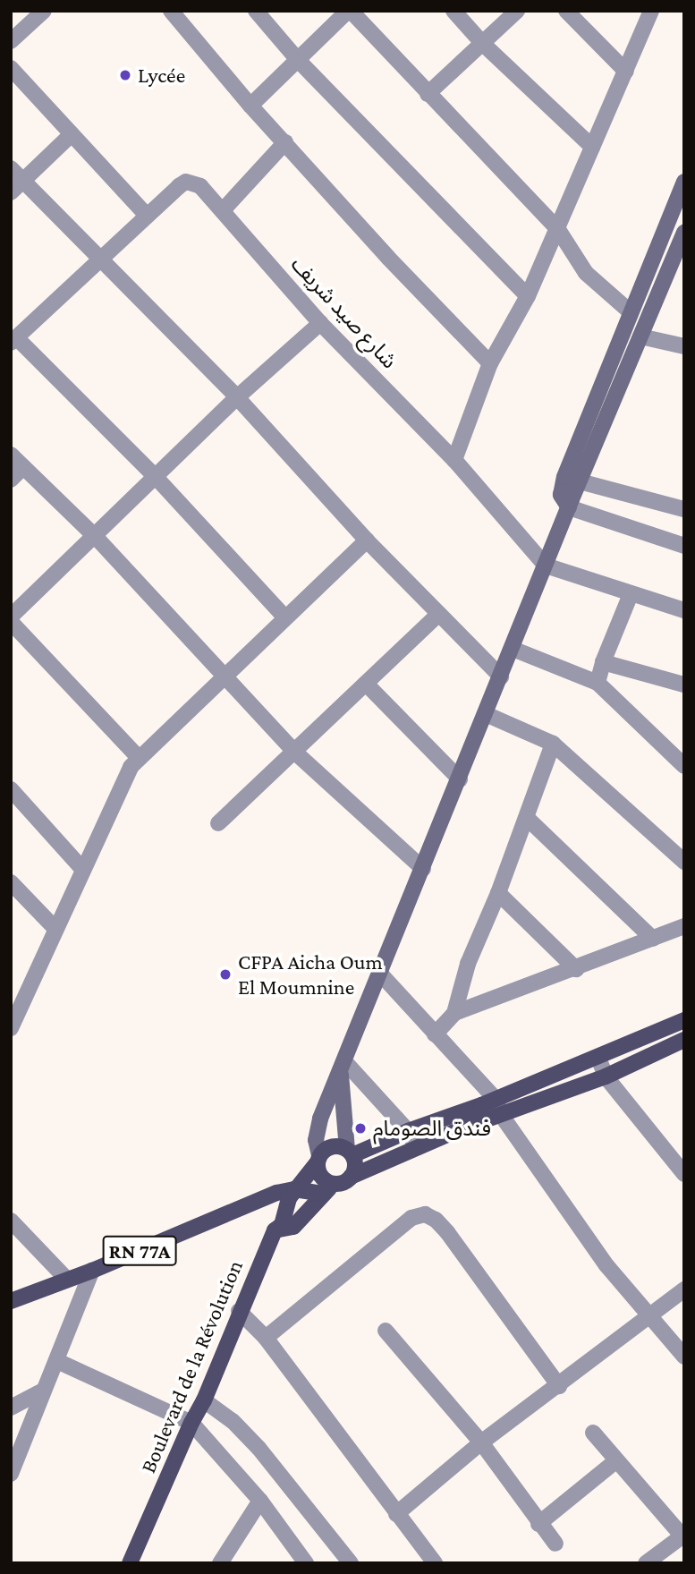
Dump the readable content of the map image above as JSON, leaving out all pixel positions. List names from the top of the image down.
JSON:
{
  "streets": {
    "main road": ["RN 77A", "Boulevard de la Révolution"],
    "street": ["شارع صيد شريف"]
  },
  "crossings": [
    ["RN 77A", "Boulevard de la Révolution"]
  ],
  "places": ["Lycée", "CFPA Aicha Oum El Moumnine", "فندق الصومام"]
}
